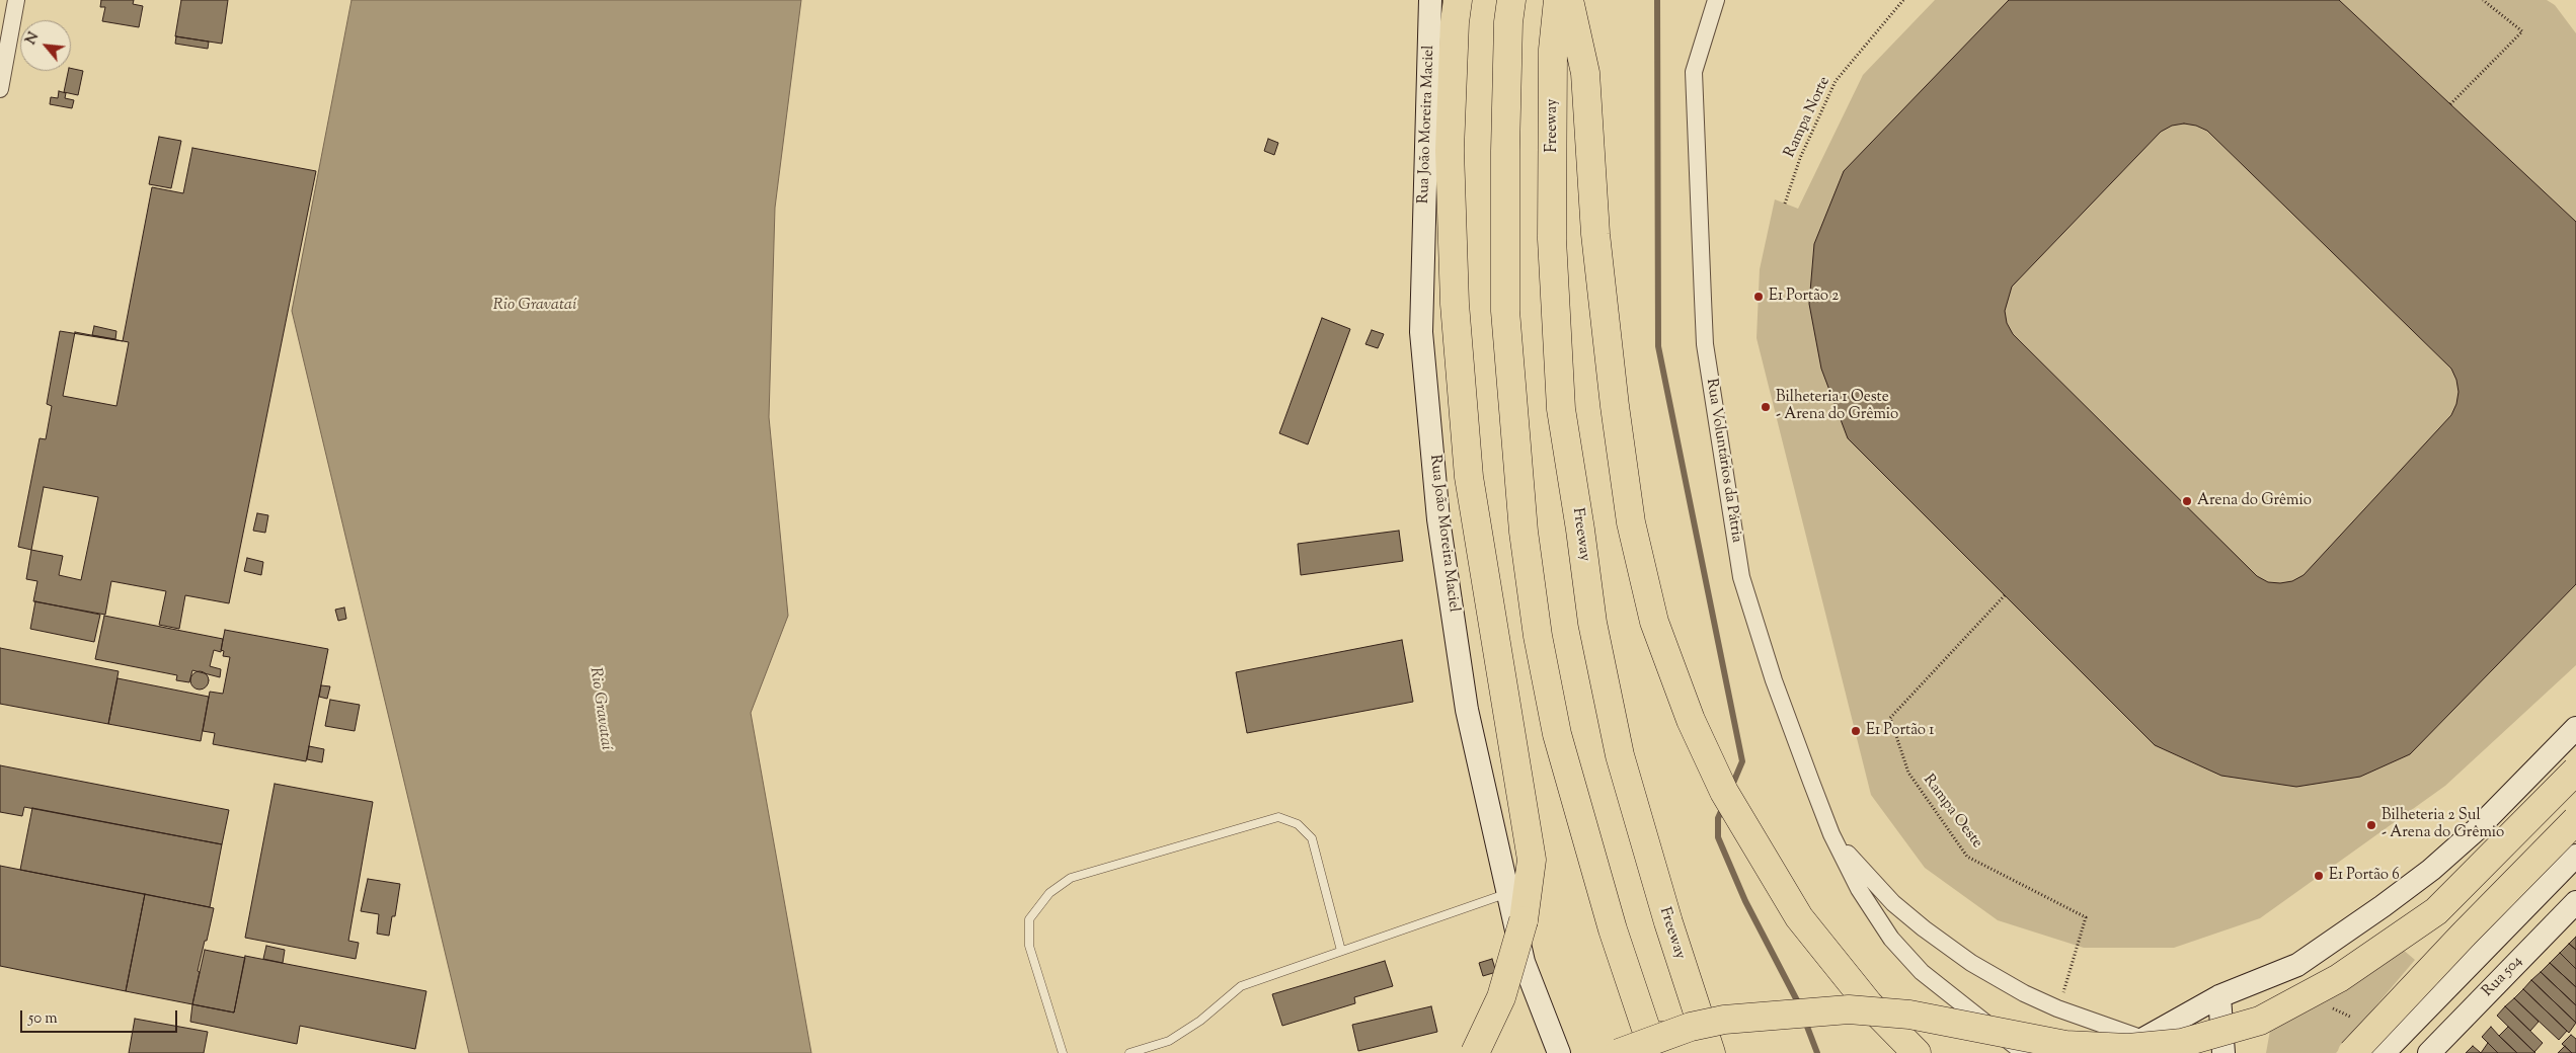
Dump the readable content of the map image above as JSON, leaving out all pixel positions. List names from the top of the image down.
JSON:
{
  "streets": {
    "highway": ["Freeway"],
    "main road": ["Rua João Moreira Maciel", "Rua Voluntários da Pátria", "Rua 504"],
    "path": ["Rampa Norte", "Rampa Oeste"]
  },
  "crossings": [
    ["Rua Voluntários da Pátria", "Rampa Oeste"]
  ],
  "water": ["Rio Gravataí"],
  "places": [
    "E1 Portão 2",
    "Bilheteria 1 Oeste - Arena do Grêmio",
    "Arena do Grêmio",
    "E1 Portão 1",
    "Bilheteria 2 Sul - Arena do Grêmio",
    "E1 Portão 6"
  ],
  "scale_bar": "50 m",
  "north": "top left"
}
